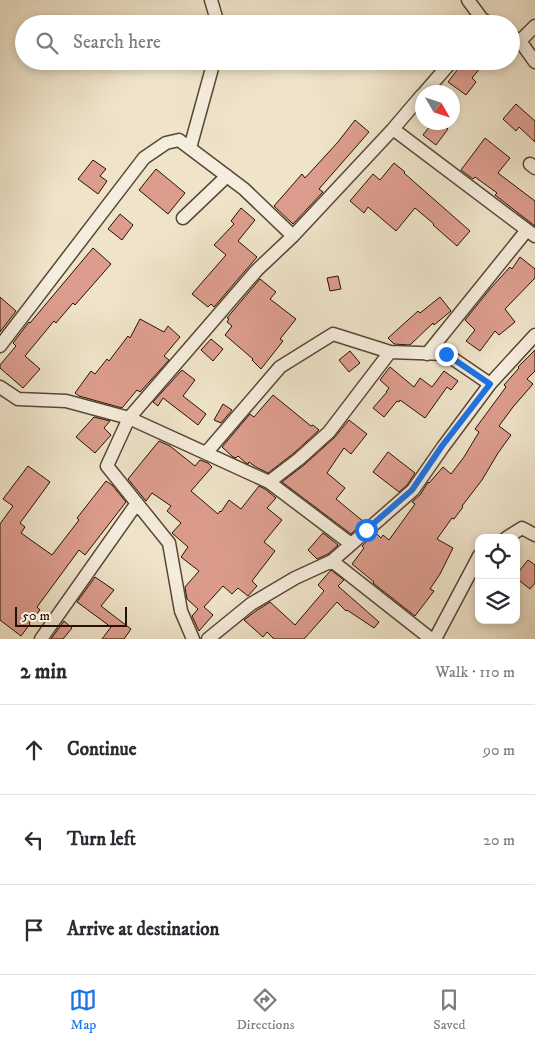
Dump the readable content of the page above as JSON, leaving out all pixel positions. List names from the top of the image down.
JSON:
{
  "scale_bar": "50 m",
  "north": "bottom right",
  "page": {
    "search": "Search here",
    "scale": "50 m",
    "heading": ["2 min", "Walk · 110 m"],
    "list": [
      ["Continue", "90 m"],
      ["Turn left", "20 m"],
      "Arrive at destination"
    ],
    "nav": ["Map", "Directions", "Saved"]
  }
}
